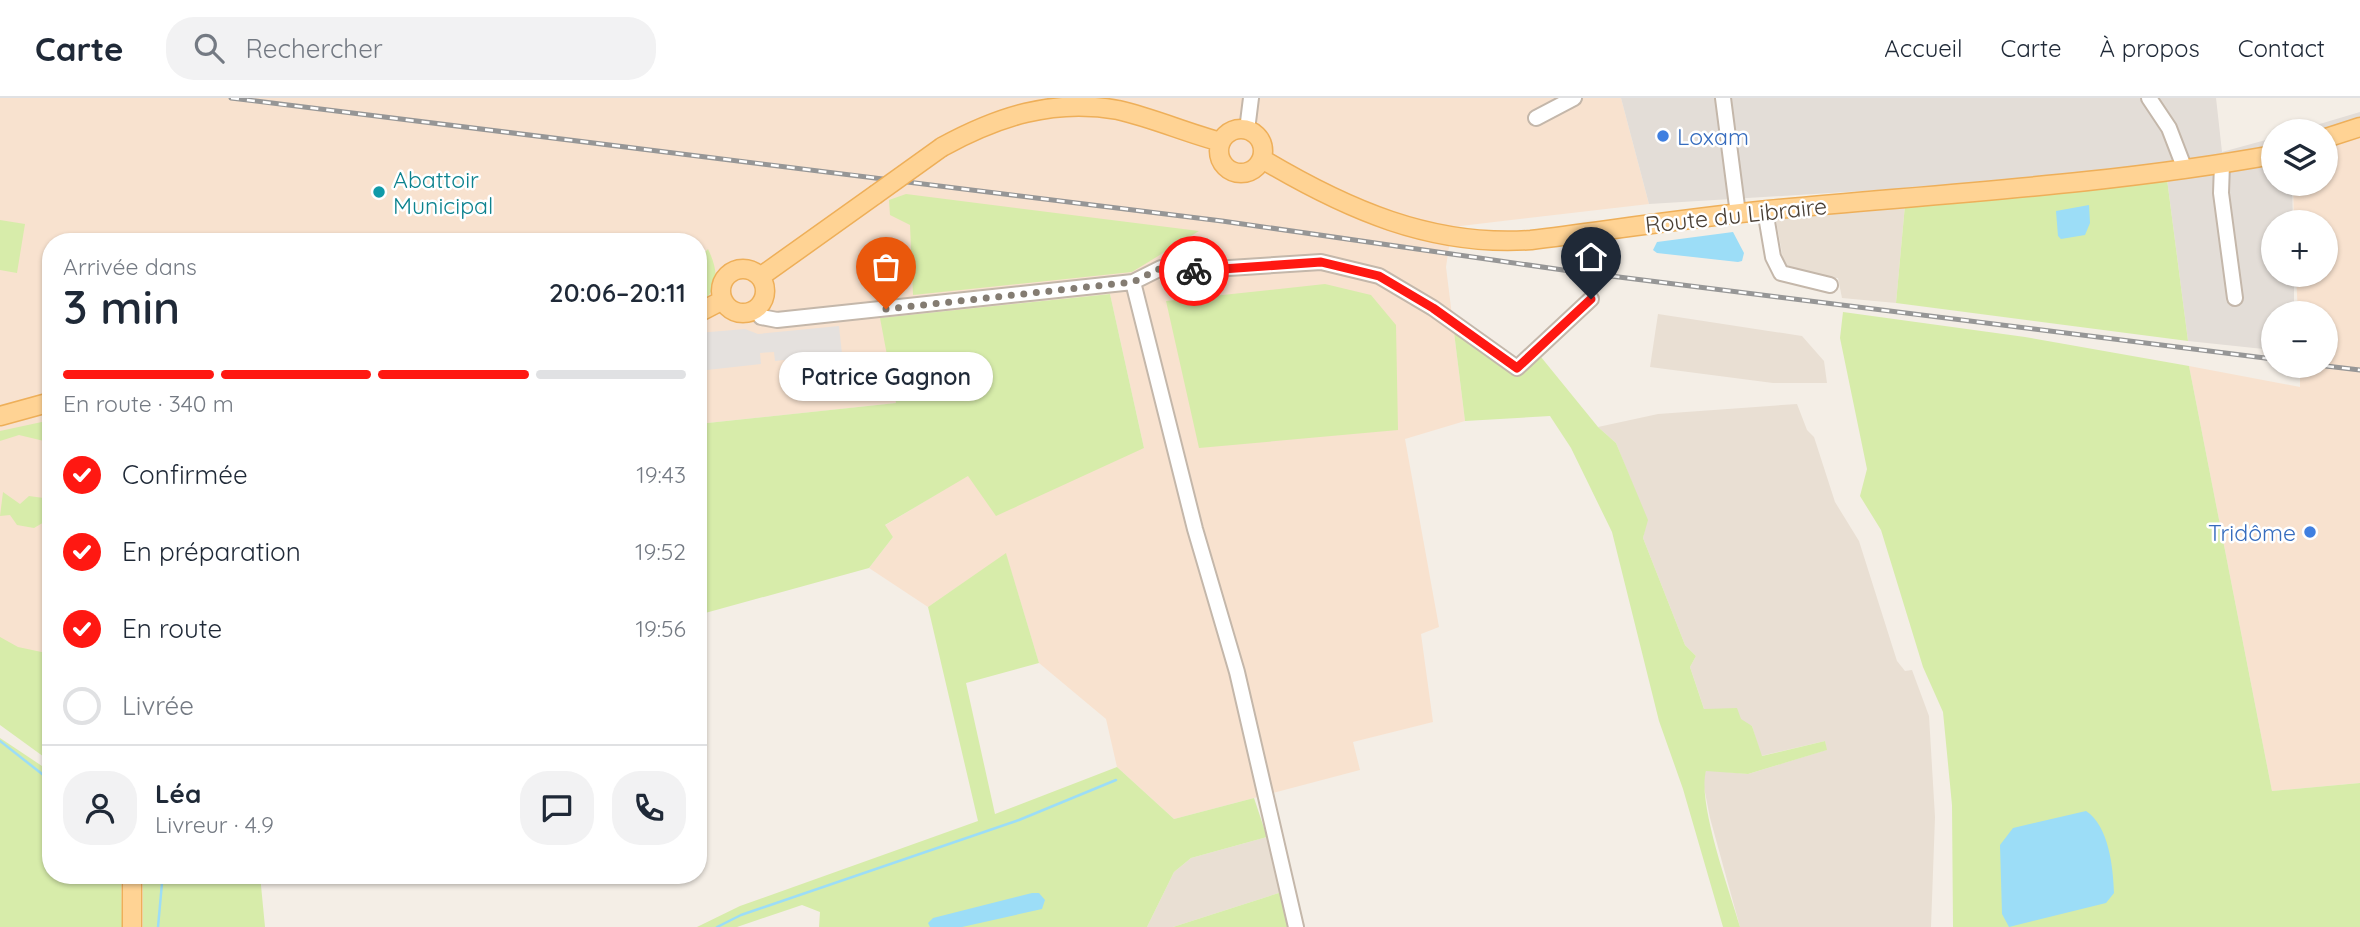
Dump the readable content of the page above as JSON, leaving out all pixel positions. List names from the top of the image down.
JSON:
{
  "streets": {
    "main road": ["Route du Libraire"]
  },
  "places": [
    "Loxam",
    "Abattoir Municipal",
    "Patrice Gagnon",
    "Tridôme"
  ],
  "page": {
    "header": "Carte",
    "search": "Rechercher",
    "nav": [
      "Accueil",
      "Carte",
      "À propos",
      "Contact"
    ],
    "map_buttons": ["+", "−"],
    "heading": ["3 min", "Arrivée dans", "20:06–20:11"],
    "panel": ["Léa", "Livreur · 4.9"],
    "bubble": "Patrice Gagnon",
    "bar": "En route · 340 m",
    "list": [
      ["Confirmée", "19:43"],
      ["En préparation", "19:52"],
      ["En route", "19:56"],
      "Livrée"
    ]
  }
}
